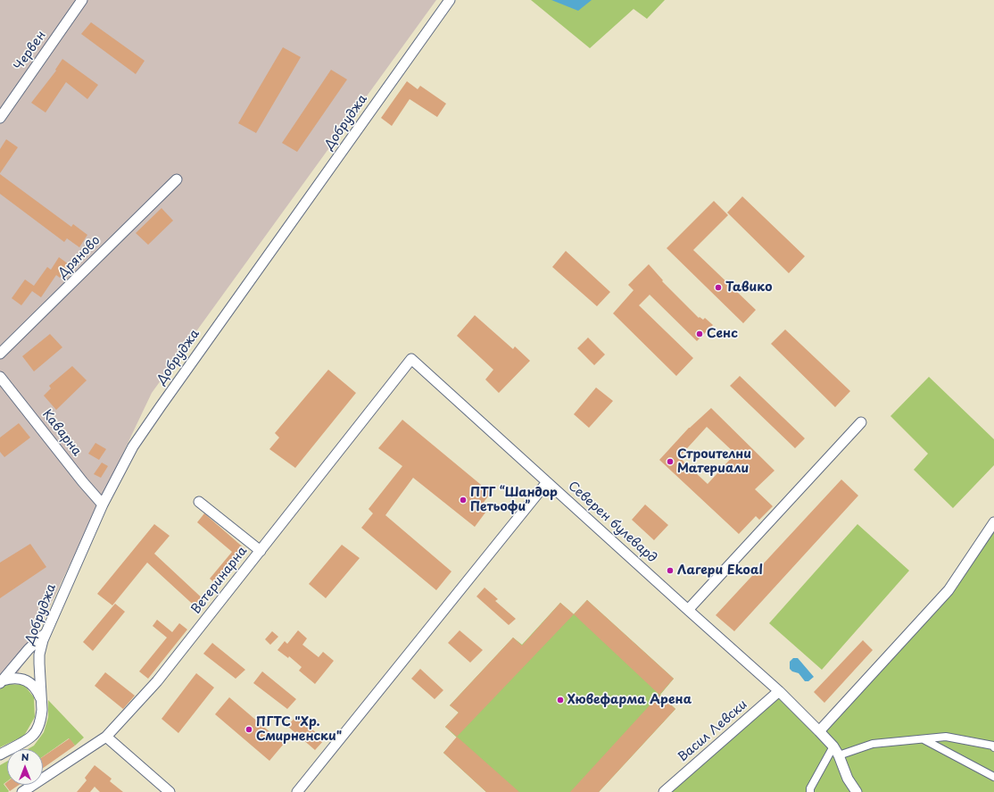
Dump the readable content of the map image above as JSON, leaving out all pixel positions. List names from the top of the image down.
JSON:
{
  "streets": {
    "street": [
      "Червен",
      "Добруджа",
      "Дряново",
      "Каварна",
      "Северен булевард",
      "Ветеринарна",
      "Васил Левски"
    ]
  },
  "crossings": [
    ["Добруджа", "Каварна"],
    ["Северен булевард", "Ветеринарна"],
    ["Северен булевард", "Васил Левски"]
  ],
  "places": [
    "Тавико",
    "Сенс",
    "Строителни Материали",
    "ПТГ “Шандор Петьофи”",
    "Лагери Ekoal",
    "Хювефарма Арена",
    "ПГТС \"Хр. Смирненски\""
  ],
  "north": "top"
}
